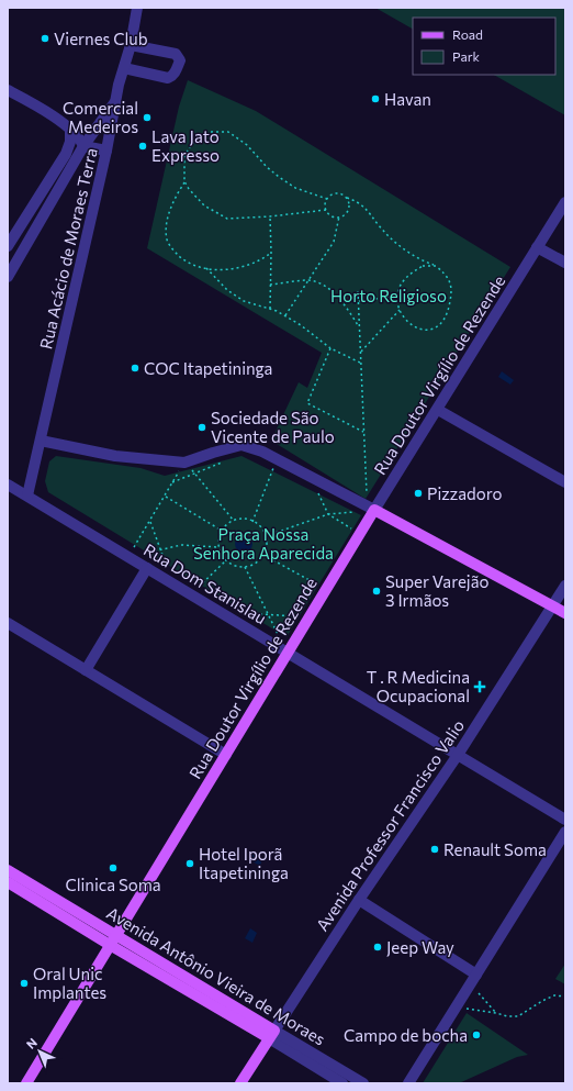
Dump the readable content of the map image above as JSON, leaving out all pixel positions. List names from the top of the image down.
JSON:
{
  "streets": {
    "main road": ["Rua Doutor Virgílio de Rezende", "Avenida Professor Francisco Valio", "Avenida Antônio Vieira de Moraes"],
    "street": ["Rua Acácio de Moraes Terra", "Rua Dom Stanislau"]
  },
  "crossings": [
    ["Rua Acácio de Moraes Terra", "Rua Dom Stanislau"],
    ["Rua Doutor Virgílio de Rezende", "Rua Dom Stanislau"],
    ["Rua Doutor Virgílio de Rezende", "Avenida Antônio Vieira de Moraes"],
    ["Rua Dom Stanislau", "Avenida Professor Francisco Valio"],
    ["Avenida Professor Francisco Valio", "Avenida Antônio Vieira de Moraes"]
  ],
  "parks": ["Horto Religioso", "Praça Nossa Senhora Aparecida"],
  "places": {
    "other": [
      "Viernes Club",
      "Havan",
      "Comercial Medeiros",
      "Lava Jato Expresso",
      "COC Itapetininga",
      "Sociedade São Vicente de Paulo",
      "Pizzadoro",
      "Super Varejão 3 Irmãos",
      "Renault Soma",
      "Hotel Iporã Itapetininga",
      "Clinica Soma",
      "Jeep Way",
      "Oral Unic Implantes",
      "Campo de bocha"
    ],
    "health": ["T . R Medicina Ocupacional"]
  },
  "legend": ["Road", "Park"],
  "north": "top left"
}
